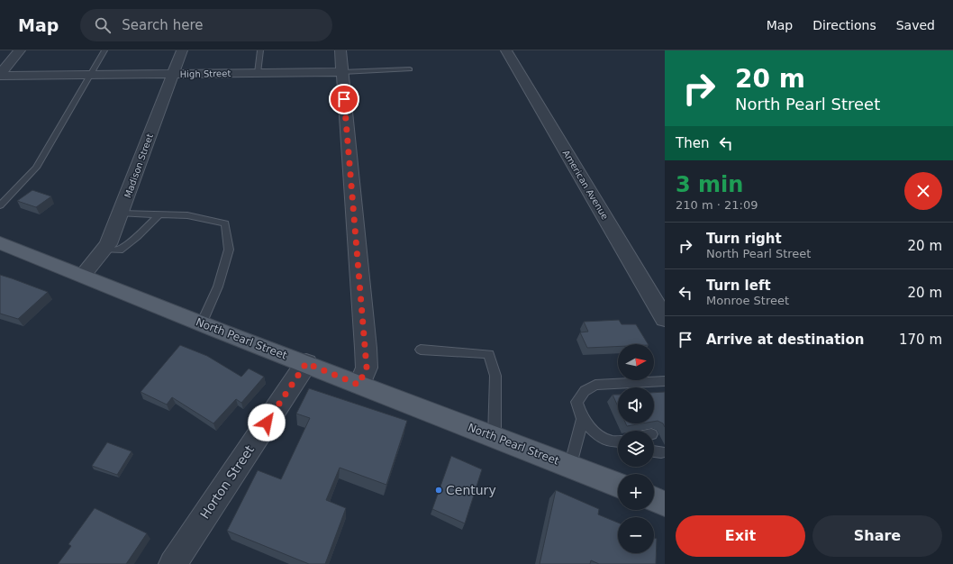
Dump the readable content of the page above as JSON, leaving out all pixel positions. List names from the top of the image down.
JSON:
{
  "streets": {
    "main road": ["North Pearl Street"],
    "street": [
      "High Street",
      "Madison Street",
      "American Avenue",
      "Horton Street"
    ]
  },
  "crossings": [
    ["High Street", "Madison Street"],
    ["Madison Street", "North Pearl Street"],
    ["North Pearl Street", "Horton Street"]
  ],
  "places": ["Century"],
  "north": "right",
  "page": {
    "header": "Map",
    "search": "Search here",
    "nav": ["Map", "Directions", "Saved"],
    "turn": ["20 m", "North Pearl Street"],
    "then": "Then",
    "heading": ["3 min", "210 m · 21:09"],
    "list": [
      {
        "name": "Turn right",
        "note": "North Pearl Street",
        "value": "20 m"
      },
      {
        "name": "Turn left",
        "note": "Monroe Street",
        "value": "20 m"
      },
      {
        "name": "Arrive at destination",
        "value": "170 m"
      }
    ],
    "map_buttons": ["+", "−"],
    "buttons": ["Exit", "Share"]
  }
}
